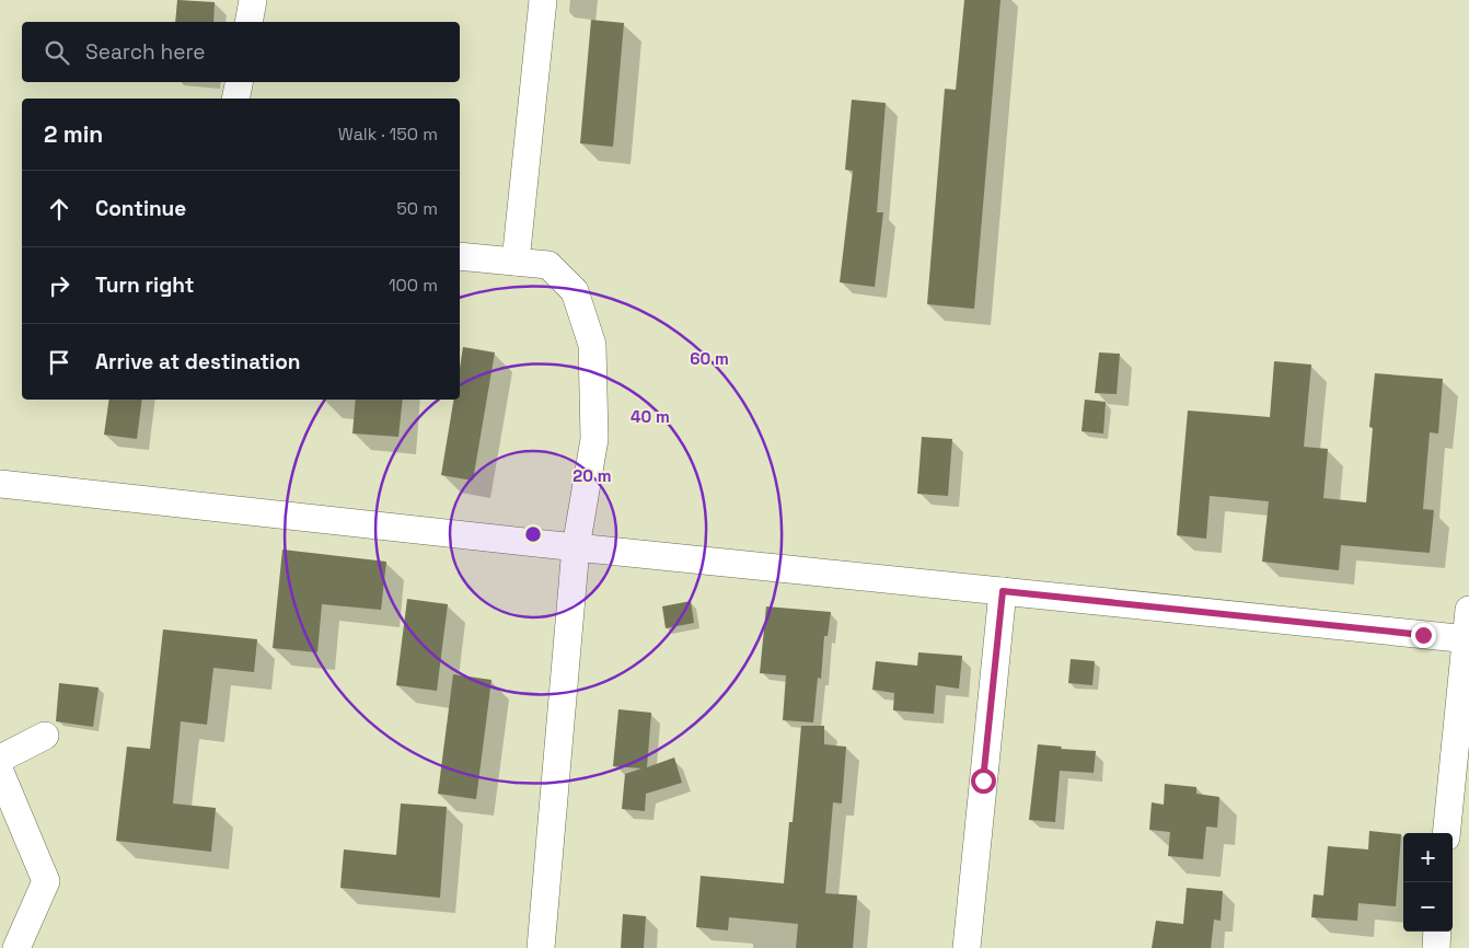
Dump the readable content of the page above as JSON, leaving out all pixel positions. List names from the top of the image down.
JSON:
{
  "page": {
    "search": "Search here",
    "heading": ["2 min", "Walk · 150 m"],
    "list": [
      ["Continue", "50 m"],
      ["Turn right", "100 m"],
      "Arrive at destination"
    ],
    "map_buttons": ["+", "−"]
  },
  "rings": ["60 m", "40 m", "20 m"]
}
